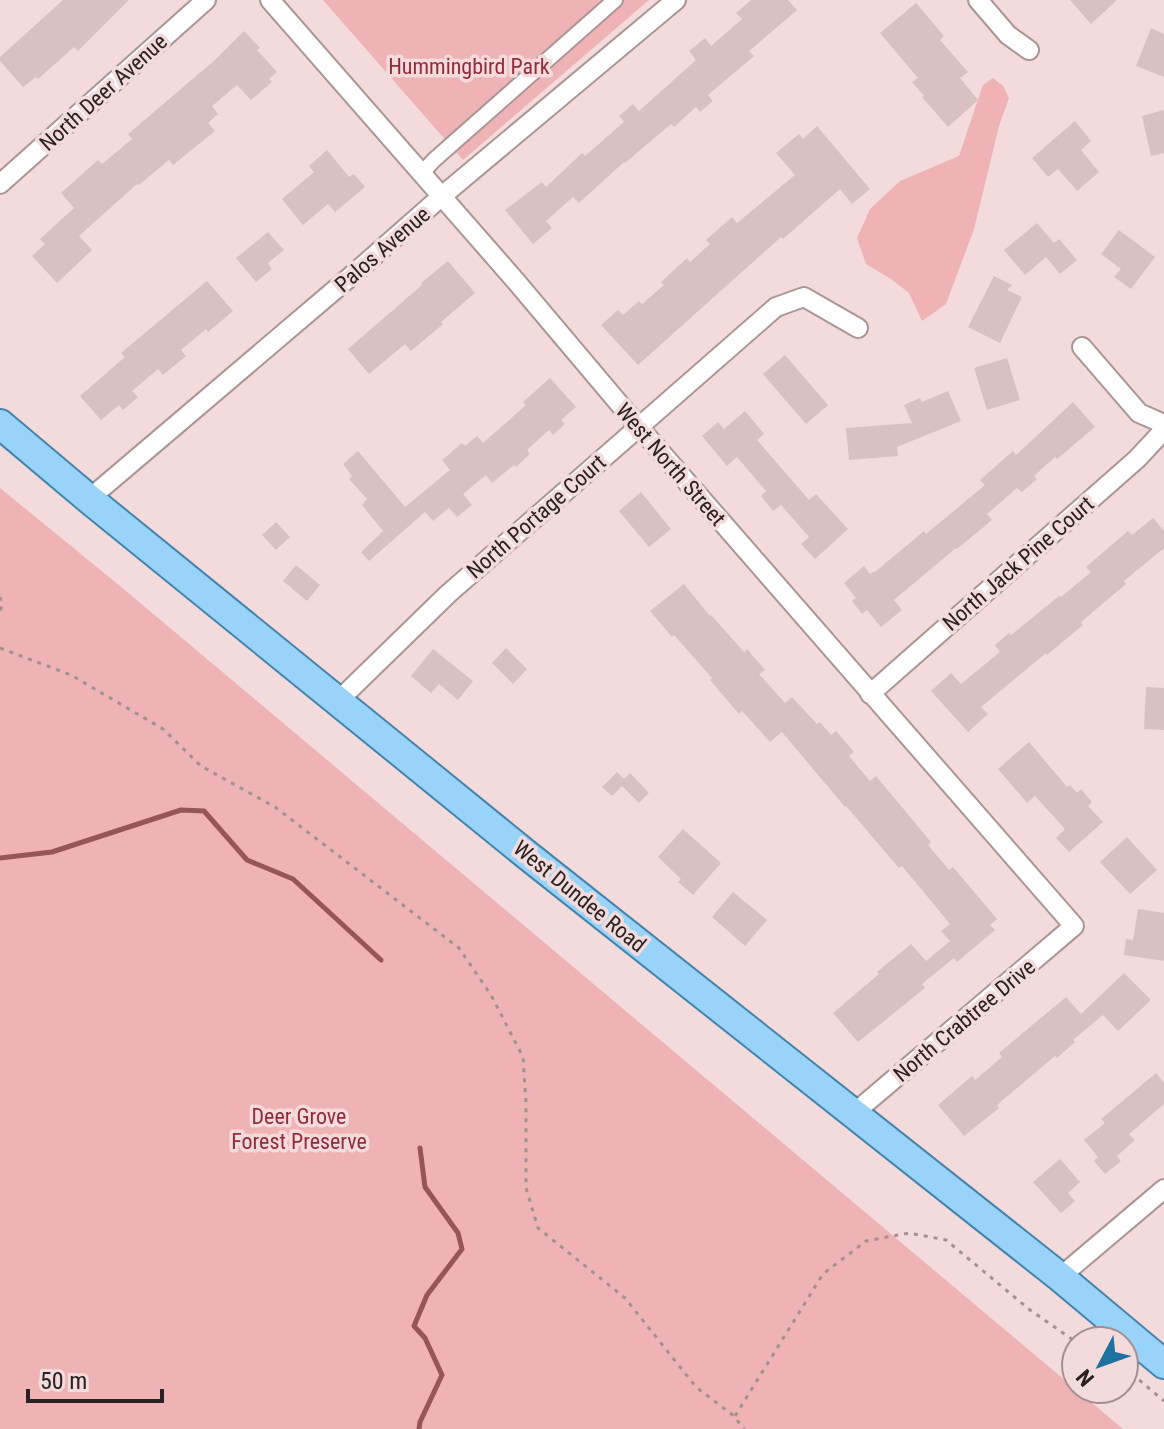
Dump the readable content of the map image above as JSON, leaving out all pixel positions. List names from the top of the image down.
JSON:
{
  "streets": {
    "main road": ["West Dundee Road"],
    "street": [
      "North Deer Avenue",
      "Palos Avenue",
      "West North Street",
      "North Portage Court",
      "North Jack Pine Court",
      "North Crabtree Drive"
    ]
  },
  "crossings": [
    ["Palos Avenue", "West North Street"],
    ["Palos Avenue", "West Dundee Road"],
    ["West North Street", "North Portage Court"],
    ["West North Street", "North Jack Pine Court"],
    ["West North Street", "North Crabtree Drive"],
    ["North Portage Court", "West Dundee Road"],
    ["West Dundee Road", "North Crabtree Drive"]
  ],
  "parks": ["Hummingbird Park", "Deer Grove Forest Preserve"],
  "scale_bar": "50 m",
  "north": "bottom left"
}
